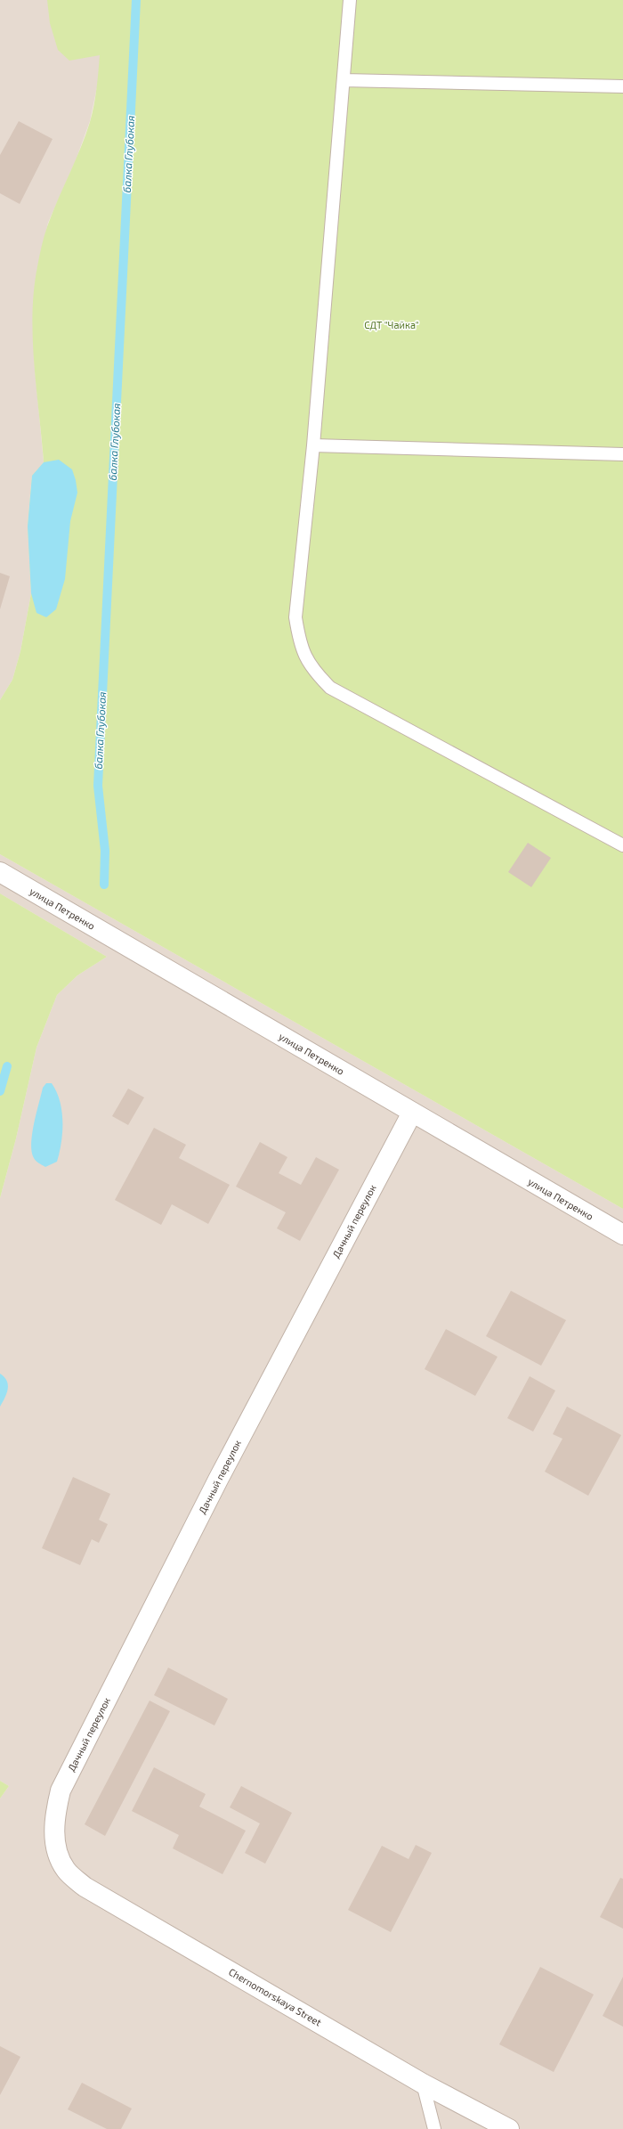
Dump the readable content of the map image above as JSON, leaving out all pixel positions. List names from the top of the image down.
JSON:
{
  "streets": {
    "street": ["улица Петренко", "Дачный переулок", "Chernomorskaya Street"]
  },
  "crossings": [
    ["улица Петренко", "Дачный переулок"],
    ["Дачный переулок", "Chernomorskaya Street"]
  ],
  "water": ["балка Глубокая"],
  "parks": ["СДТ \"Чайка\""]
}
